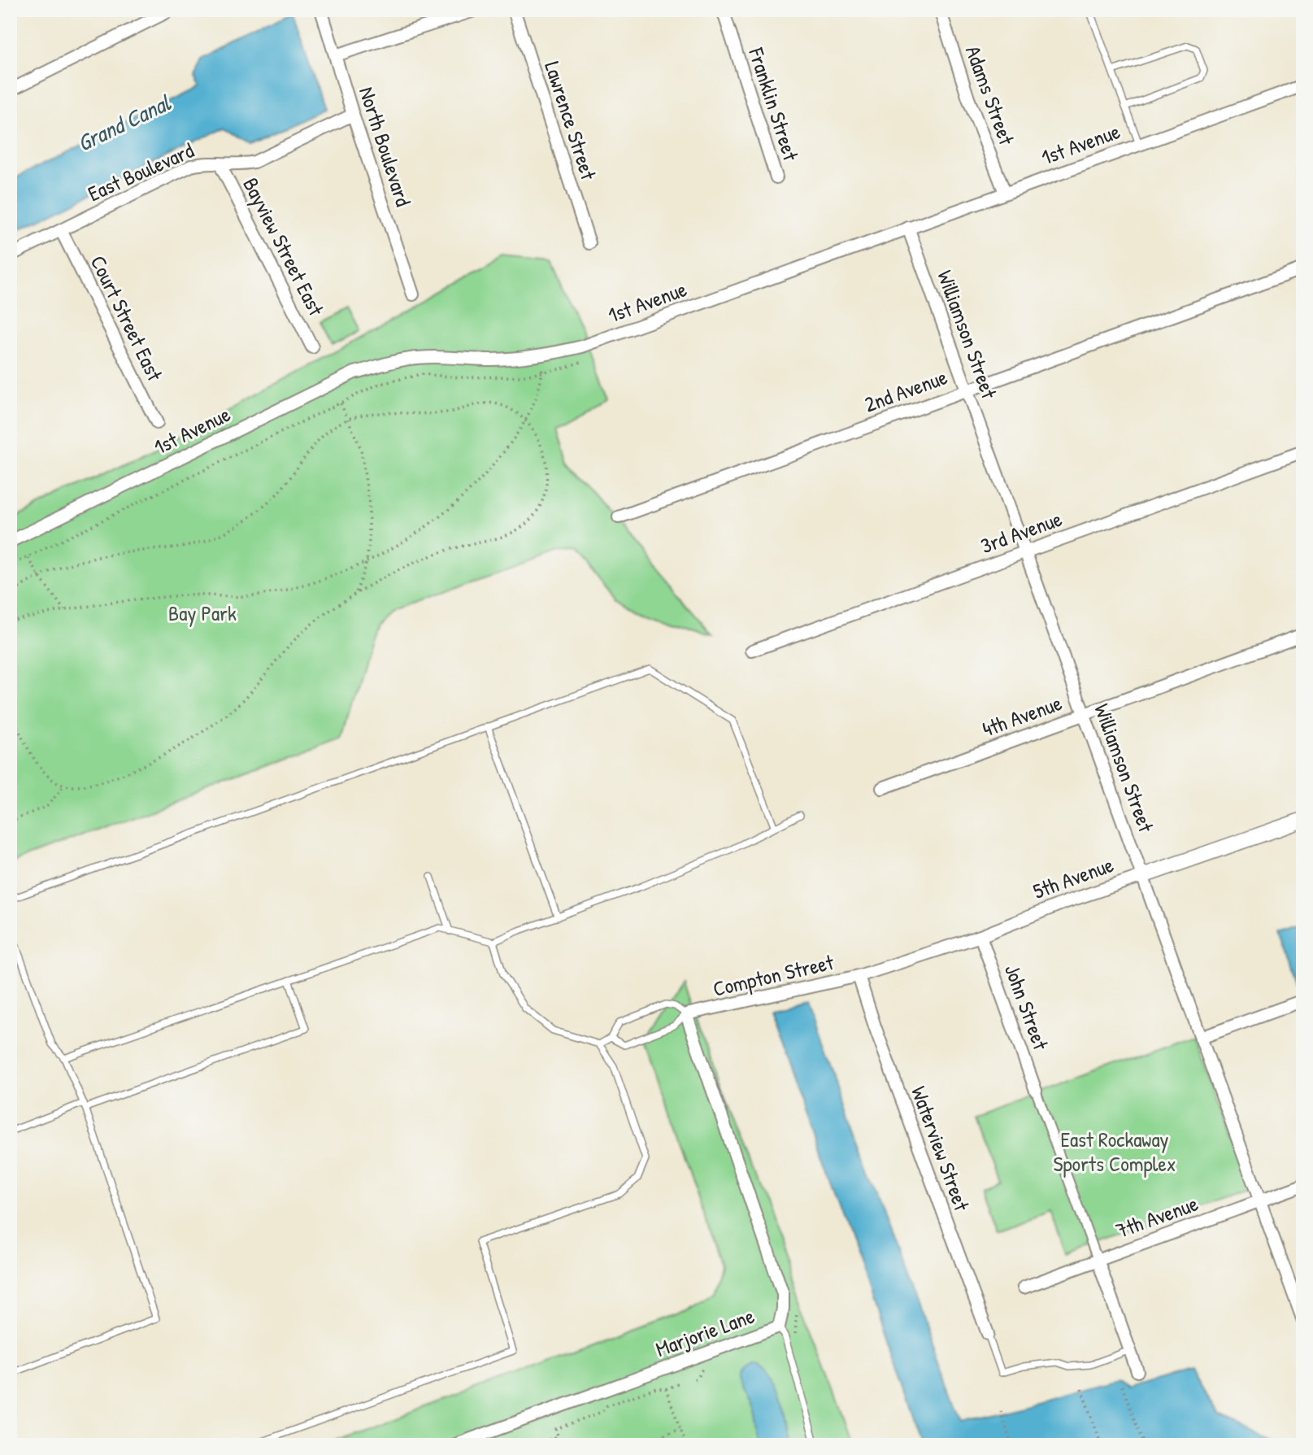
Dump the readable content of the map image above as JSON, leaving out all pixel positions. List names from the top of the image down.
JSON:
{
  "streets": {
    "street": [
      "Adams Street",
      "Franklin Street",
      "Lawrence Street",
      "1st Avenue",
      "North Boulevard",
      "East Boulevard",
      "Bayview Street East",
      "Court Street East",
      "Williamson Street",
      "2nd Avenue",
      "3rd Avenue",
      "4th Avenue",
      "5th Avenue",
      "Compton Street",
      "John Street",
      "Waterview Street",
      "7th Avenue",
      "Marjorie Lane"
    ]
  },
  "crossings": [
    ["Adams Street", "1st Avenue"],
    ["1st Avenue", "Williamson Street"],
    ["North Boulevard", "East Boulevard"],
    ["East Boulevard", "Bayview Street East"],
    ["East Boulevard", "Court Street East"],
    ["Williamson Street", "2nd Avenue"],
    ["Williamson Street", "3rd Avenue"],
    ["Williamson Street", "4th Avenue"],
    ["Williamson Street", "5th Avenue"],
    ["Williamson Street", "7th Avenue"],
    ["5th Avenue", "Compton Street"],
    ["5th Avenue", "John Street"],
    ["5th Avenue", "Waterview Street"],
    ["Compton Street", "Waterview Street"],
    ["Compton Street", "Marjorie Lane"]
  ],
  "water": ["Grand Canal"],
  "parks": ["Bay Park", "East Rockaway Sports Complex"]
}
